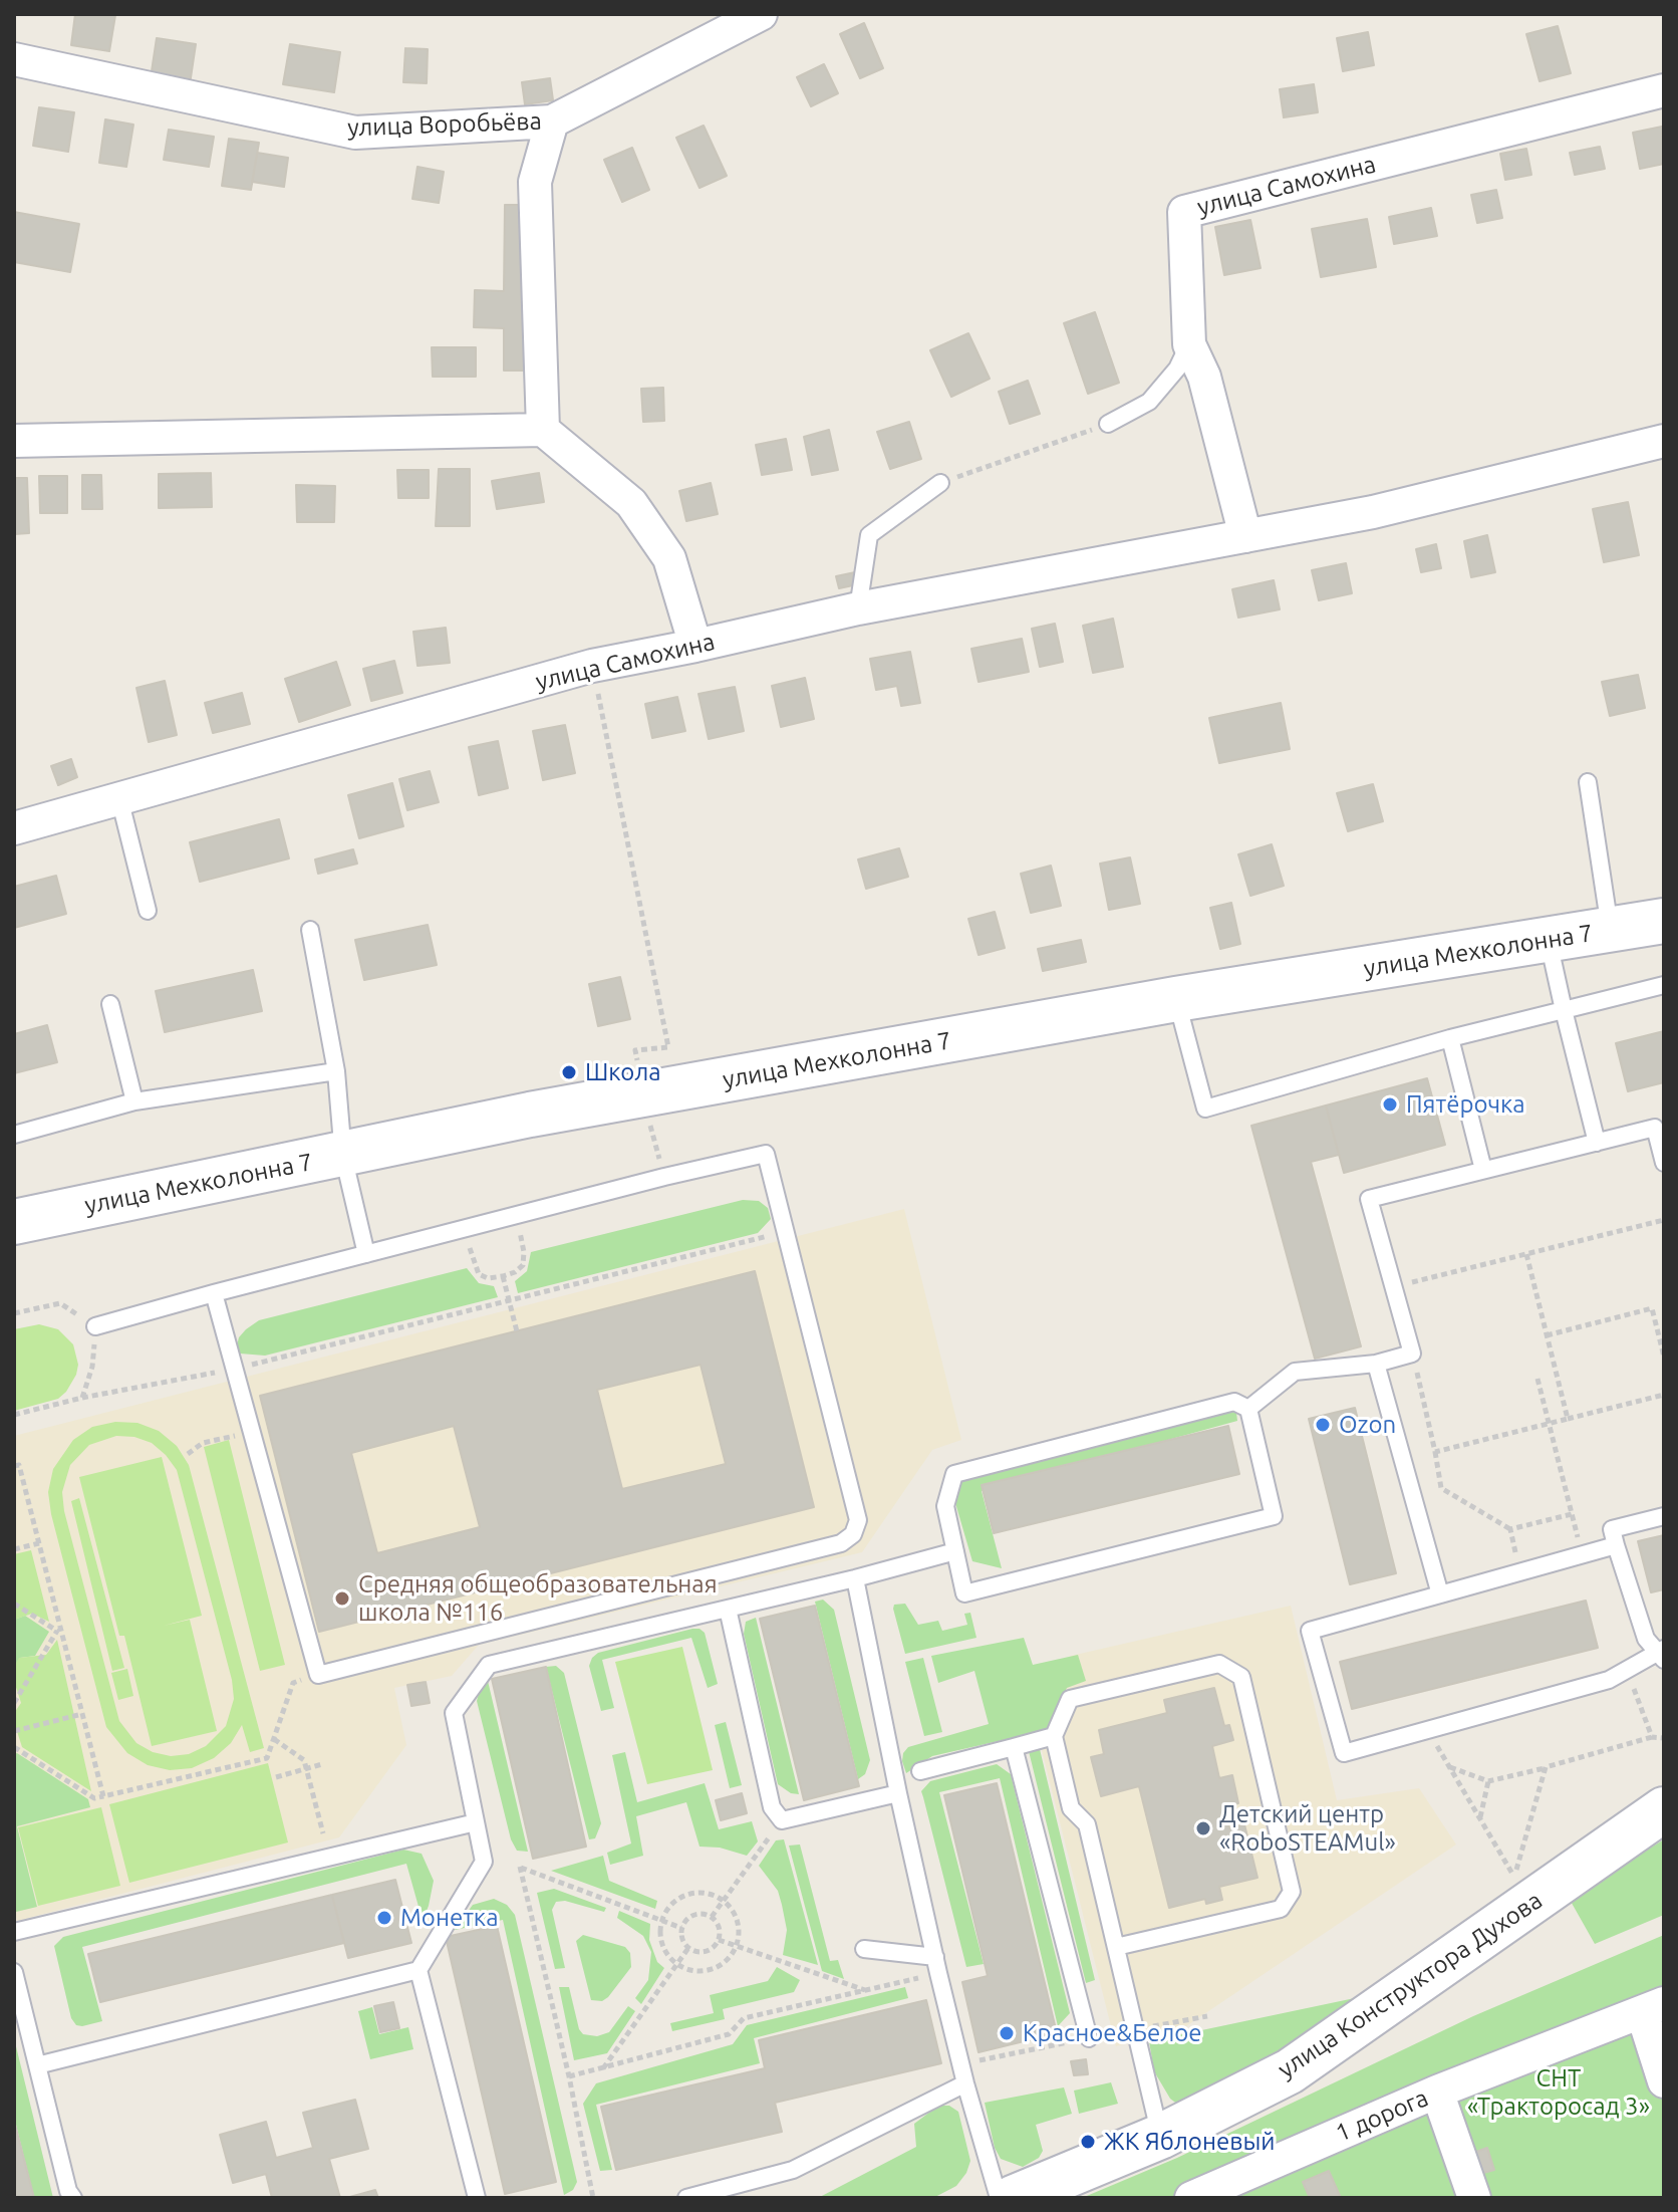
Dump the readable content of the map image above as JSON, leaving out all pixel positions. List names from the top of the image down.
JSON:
{
  "streets": {
    "street": [
      "улица Воробьёва",
      "улица Самохина",
      "улица Мехколонна 7",
      "улица Конструктора Духова",
      "1 дорога"
    ]
  },
  "parks": ["СНТ «Тракторосад 3»"],
  "places": [
    "Школа",
    "Пятёрочка",
    "Ozon",
    "Средняя общеобразовательная школа №116",
    "Детский центр «RoboSTEAMul»",
    "Монетка",
    "Красное&Белое",
    "ЖК Яблоневый"
  ]
}
